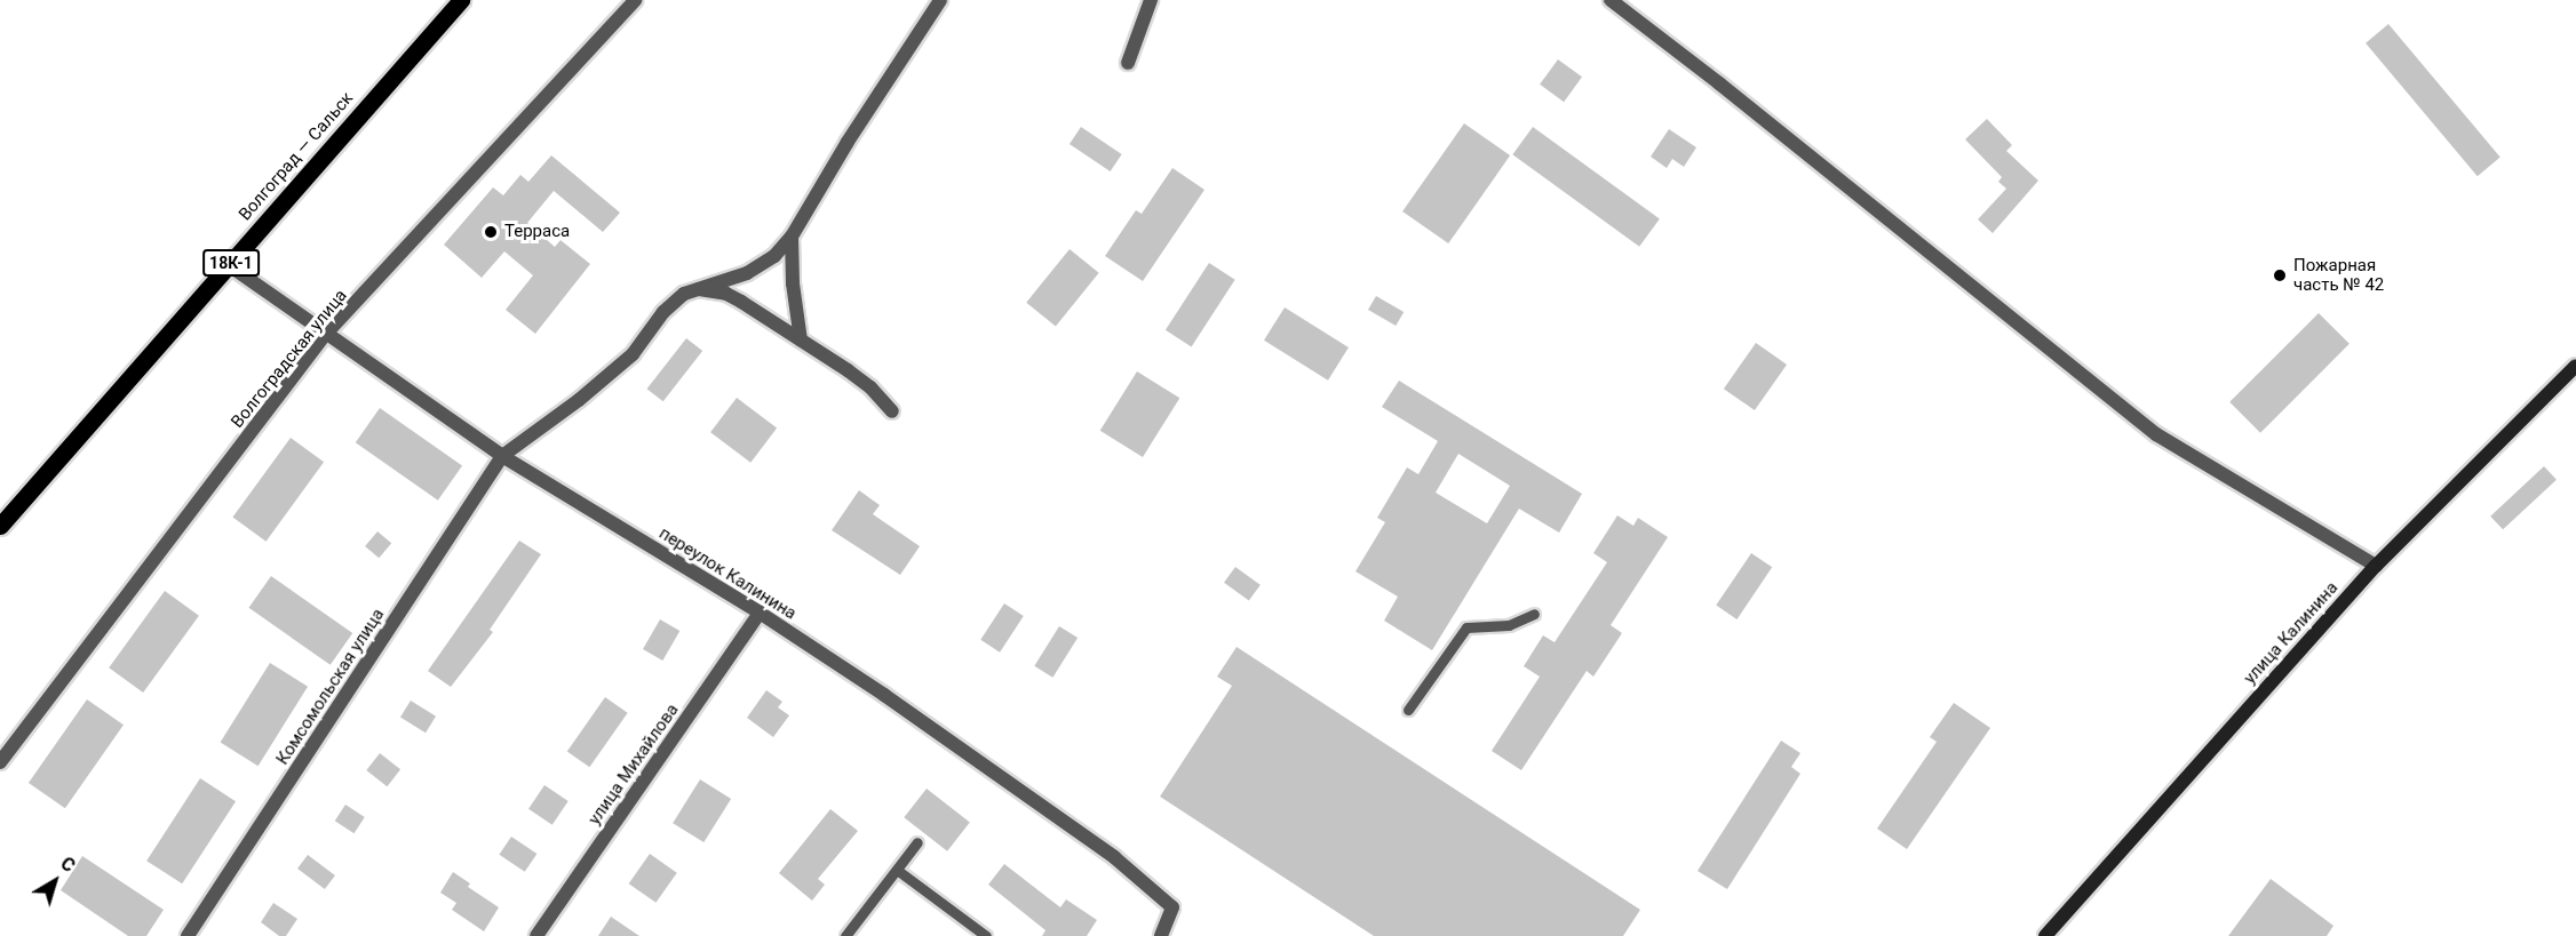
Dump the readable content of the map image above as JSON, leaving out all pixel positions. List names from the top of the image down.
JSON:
{
  "streets": {
    "main road": ["Волгоград — Сальск", "18К-1"],
    "street": [
      "Волгоградская улица",
      "переулок Калинина",
      "улица Калинина",
      "Комсомольская улица",
      "улица Михайлова"
    ]
  },
  "crossings": [
    ["Волгоград — Сальск", "переулок Калинина"],
    ["Волгоградская улица", "переулок Калинина"],
    ["переулок Калинина", "Комсомольская улица"],
    ["переулок Калинина", "улица Михайлова"]
  ],
  "places": ["Терраса", "Пожарная часть № 42"],
  "north": "top right"
}
